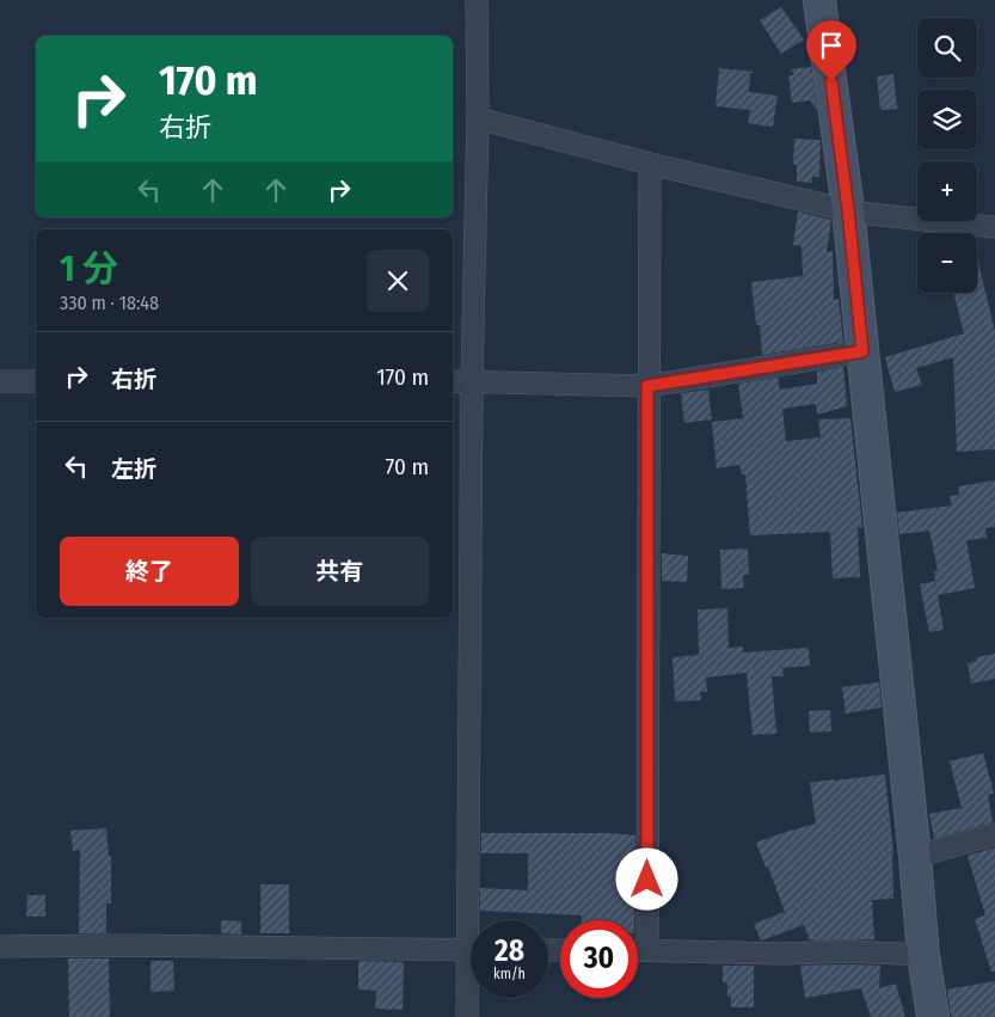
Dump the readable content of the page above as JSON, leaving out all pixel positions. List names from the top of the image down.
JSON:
{
  "page": {
    "map_buttons": ["+", "−"],
    "turn": ["170 m", "右折"],
    "heading": ["1 分", "330 m · 18:48"],
    "list": [
      {
        "name": "右折",
        "value": "170 m"
      },
      {
        "name": "左折",
        "value": "70 m"
      }
    ],
    "buttons": ["終了", "共有"],
    "speed": "28 km/h",
    "limit": "30"
  }
}
